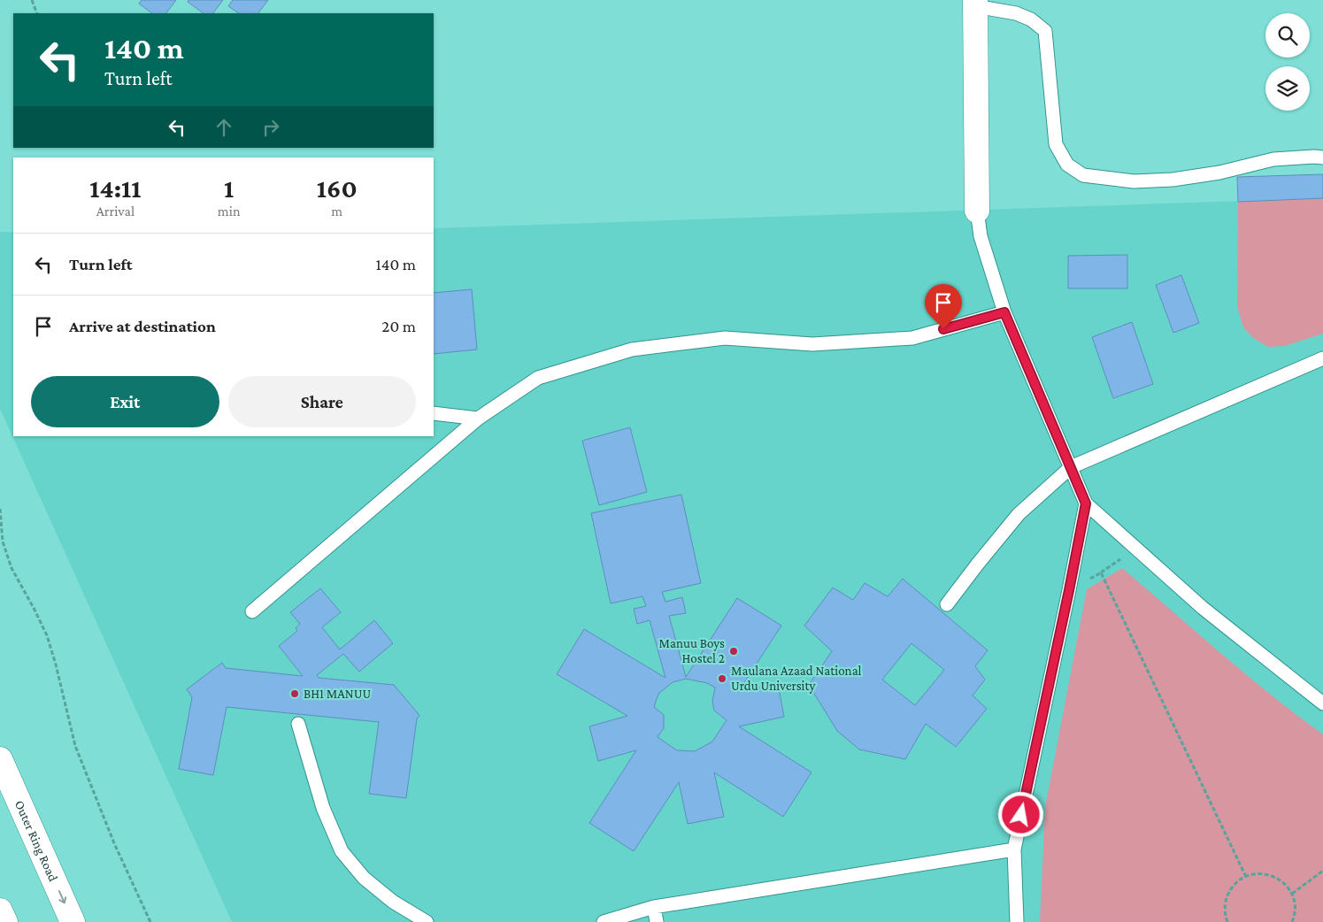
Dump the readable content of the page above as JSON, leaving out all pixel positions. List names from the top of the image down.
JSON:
{
  "streets": {
    "main road": ["Outer Ring Road"]
  },
  "one_way": ["Outer Ring Road"],
  "places": ["Manuu Boys Hostel 2", "Maulana Azaad National Urdu University", "BH1 MANUU"],
  "page": {
    "turn": ["140 m", "Turn left"],
    "eta": [
      "14:11",
      "Arrival",
      "1",
      "min",
      "160",
      "m"
    ],
    "list": [
      {
        "name": "Turn left",
        "value": "140 m"
      },
      {
        "name": "Arrive at destination",
        "value": "20 m"
      }
    ],
    "buttons": ["Exit", "Share"]
  }
}
